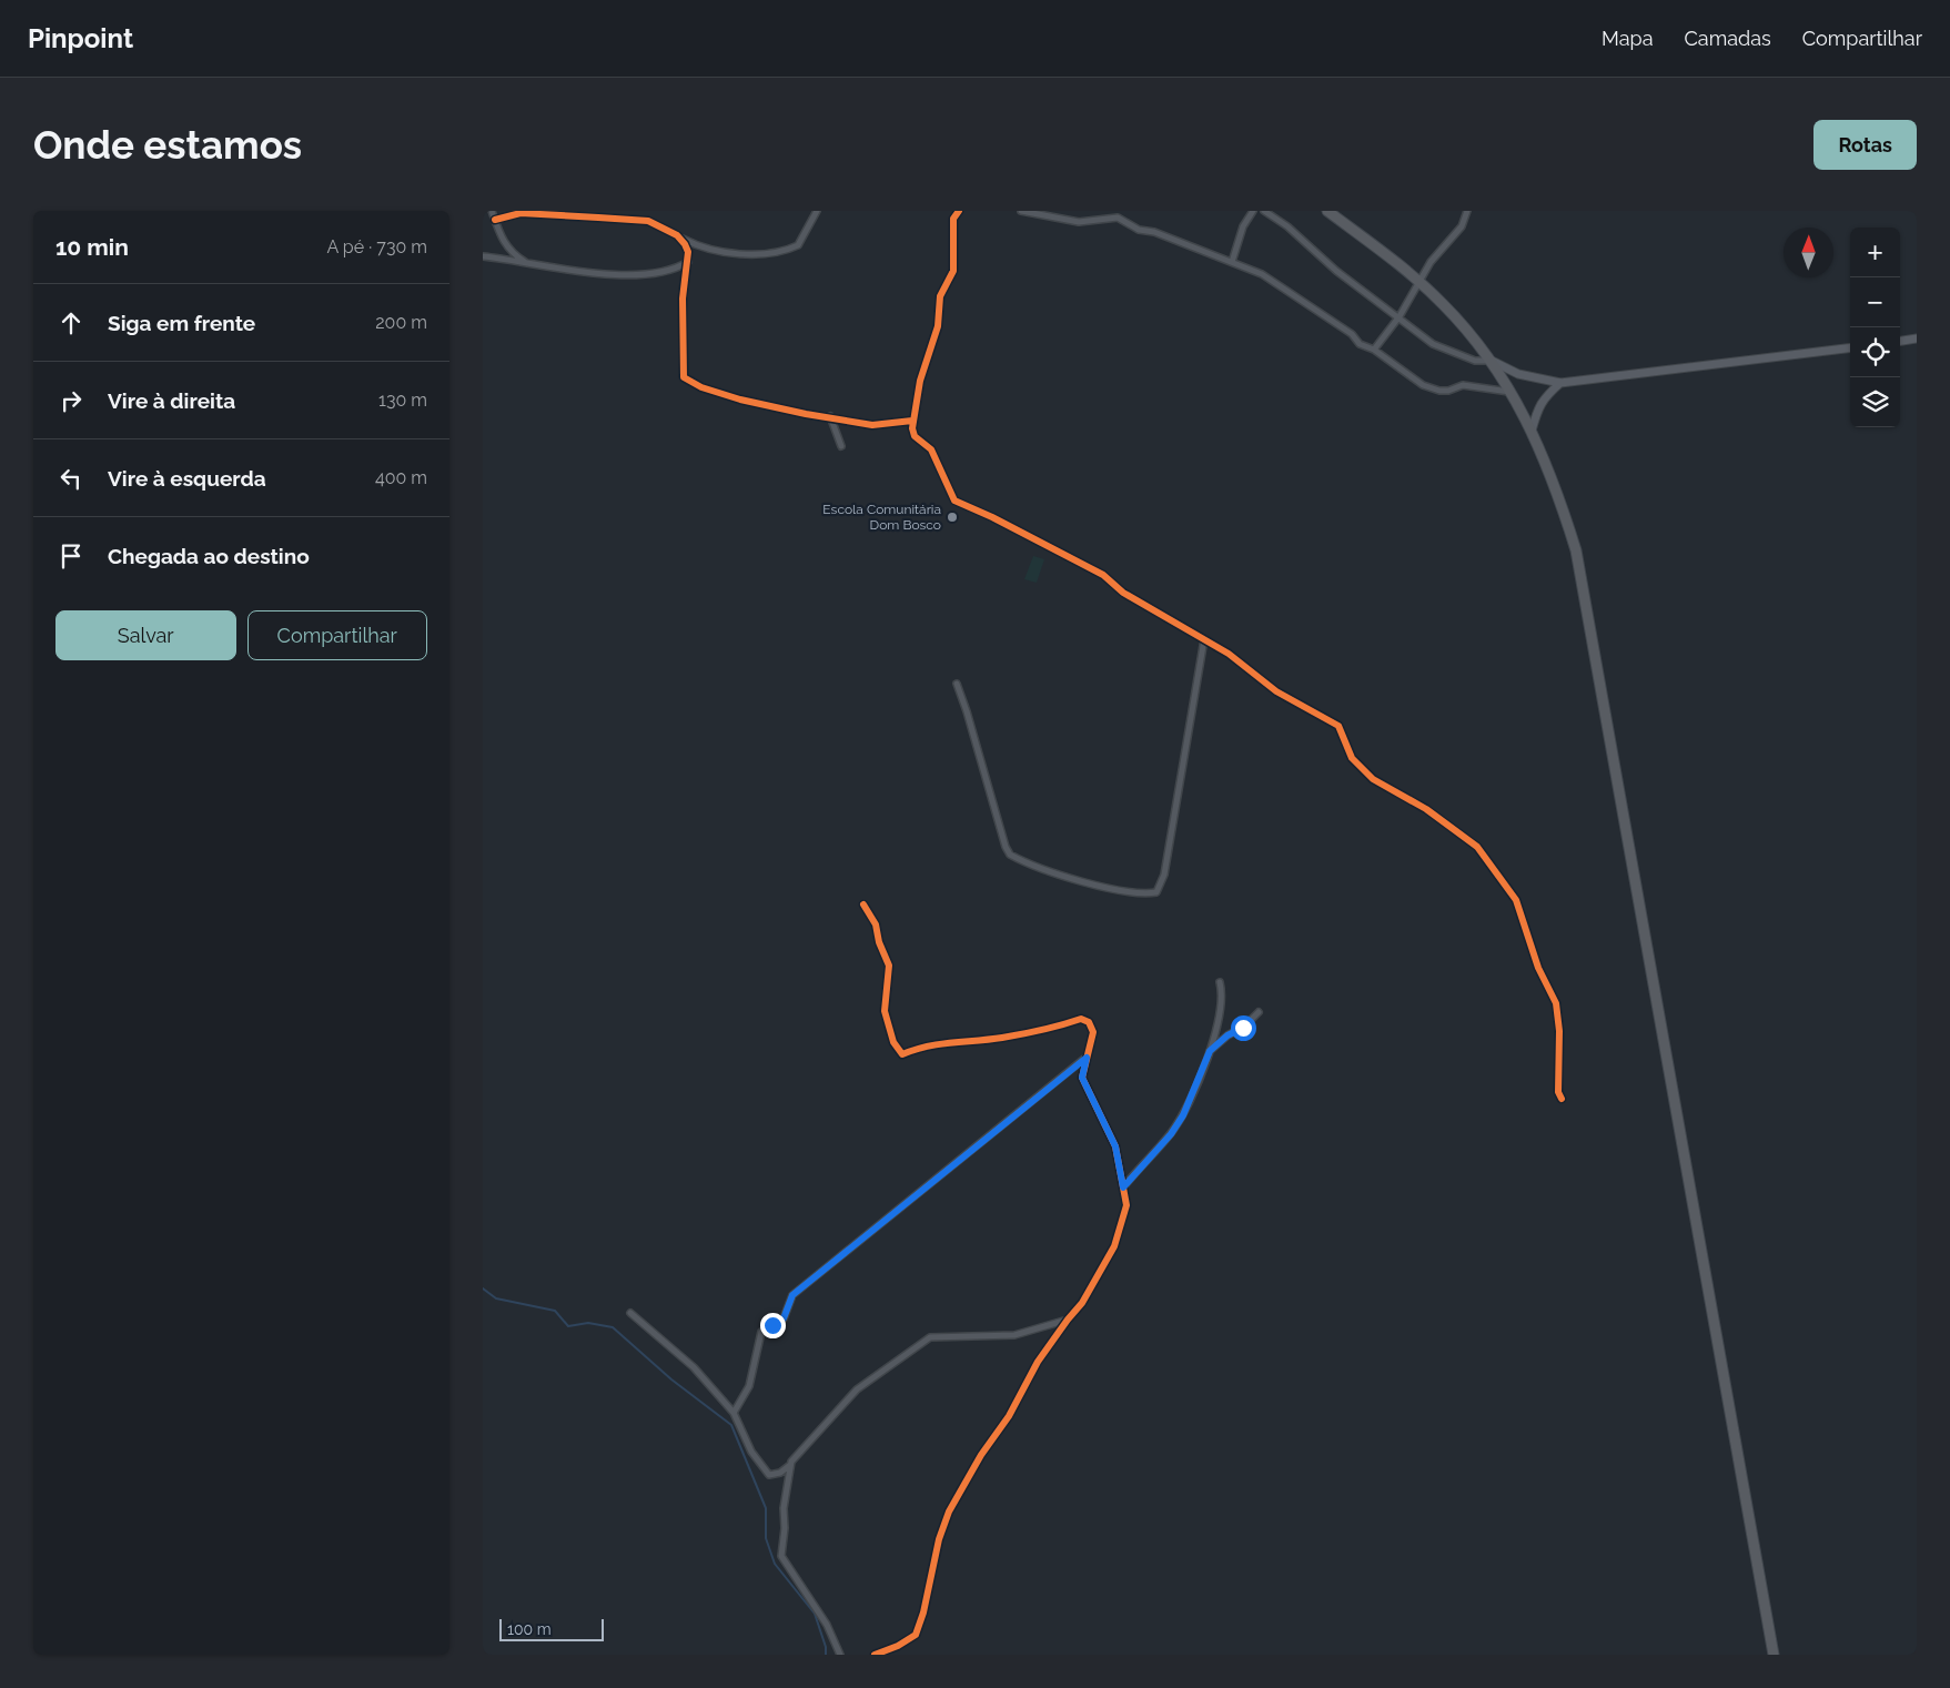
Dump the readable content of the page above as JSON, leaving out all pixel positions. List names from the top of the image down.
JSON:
{
  "places": ["Escola Comunitária Dom Bosco"],
  "scale_bar": "100 m",
  "north": "top",
  "page": {
    "header": "Pinpoint",
    "nav": ["Mapa", "Camadas", "Compartilhar"],
    "buttons": [
      "Rotas",
      ["Salvar", "Compartilhar"]
    ],
    "title": "Onde estamos",
    "heading": ["10 min", "A pé · 730 m"],
    "map_buttons": ["+", "−"],
    "list": [
      ["Siga em frente", "200 m"],
      ["Vire à direita", "130 m"],
      ["Vire à esquerda", "400 m"],
      "Chegada ao destino"
    ],
    "scale": "100 m"
  }
}
